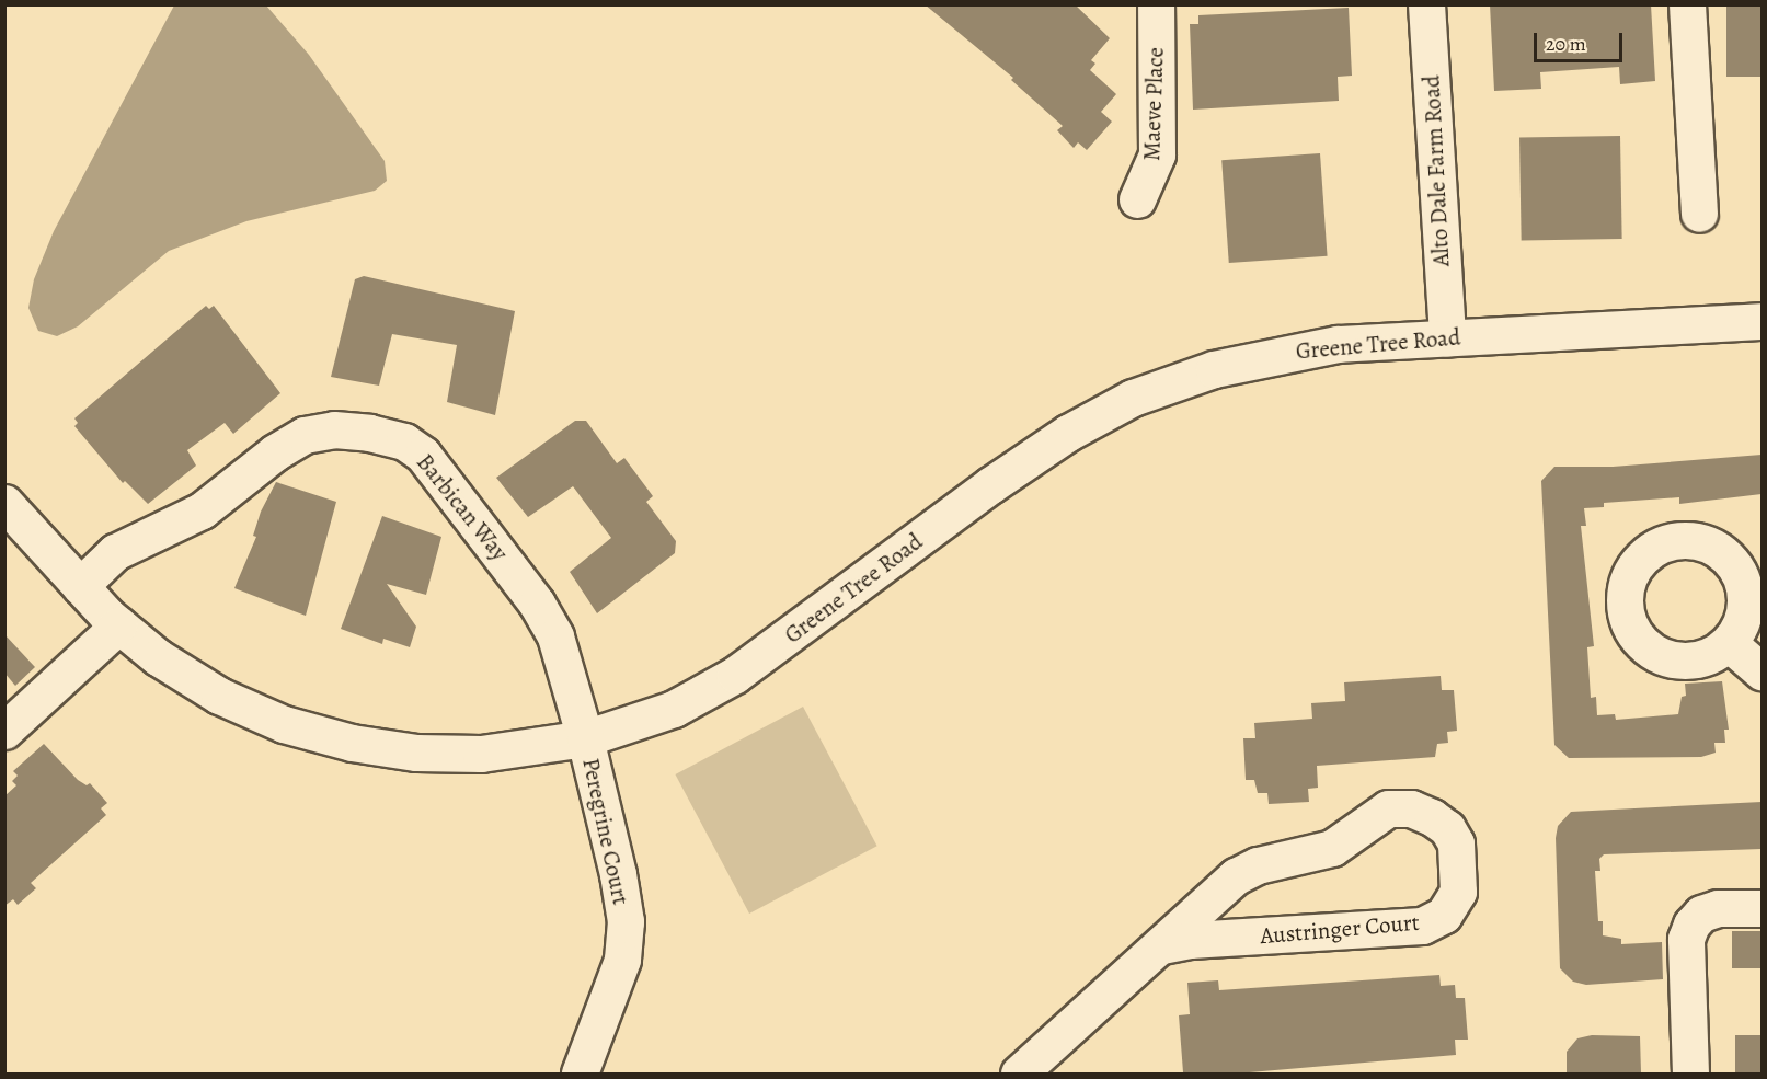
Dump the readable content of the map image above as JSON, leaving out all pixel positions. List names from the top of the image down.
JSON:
{
  "streets": {
    "street": [
      "Maeve Place",
      "Alto Dale Farm Road",
      "Greene Tree Road",
      "Barbican Way",
      "Peregrine Court",
      "Austringer Court"
    ]
  },
  "crossings": [
    ["Alto Dale Farm Road", "Greene Tree Road"],
    ["Greene Tree Road", "Barbican Way"],
    ["Greene Tree Road", "Peregrine Court"],
    ["Barbican Way", "Peregrine Court"]
  ],
  "scale_bar": "20 m"
}
